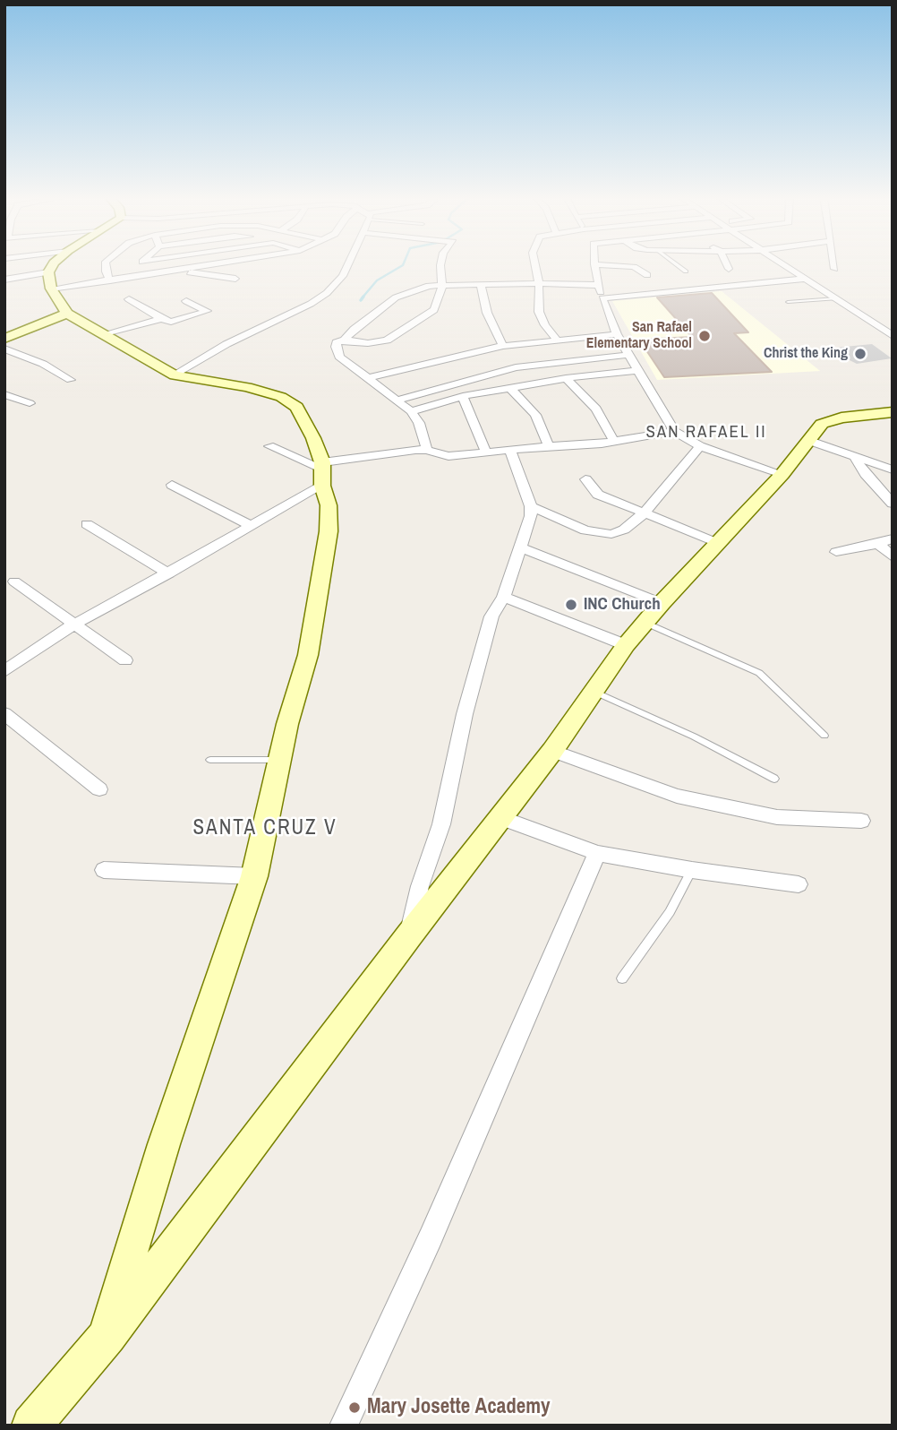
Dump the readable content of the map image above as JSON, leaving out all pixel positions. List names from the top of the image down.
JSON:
{
  "districts": ["SAN RAFAEL II", "SANTA CRUZ V"],
  "places": [
    "San Rafael Elementary School",
    "Christ the King",
    "INC Church",
    "Mary Josette Academy"
  ]
}
